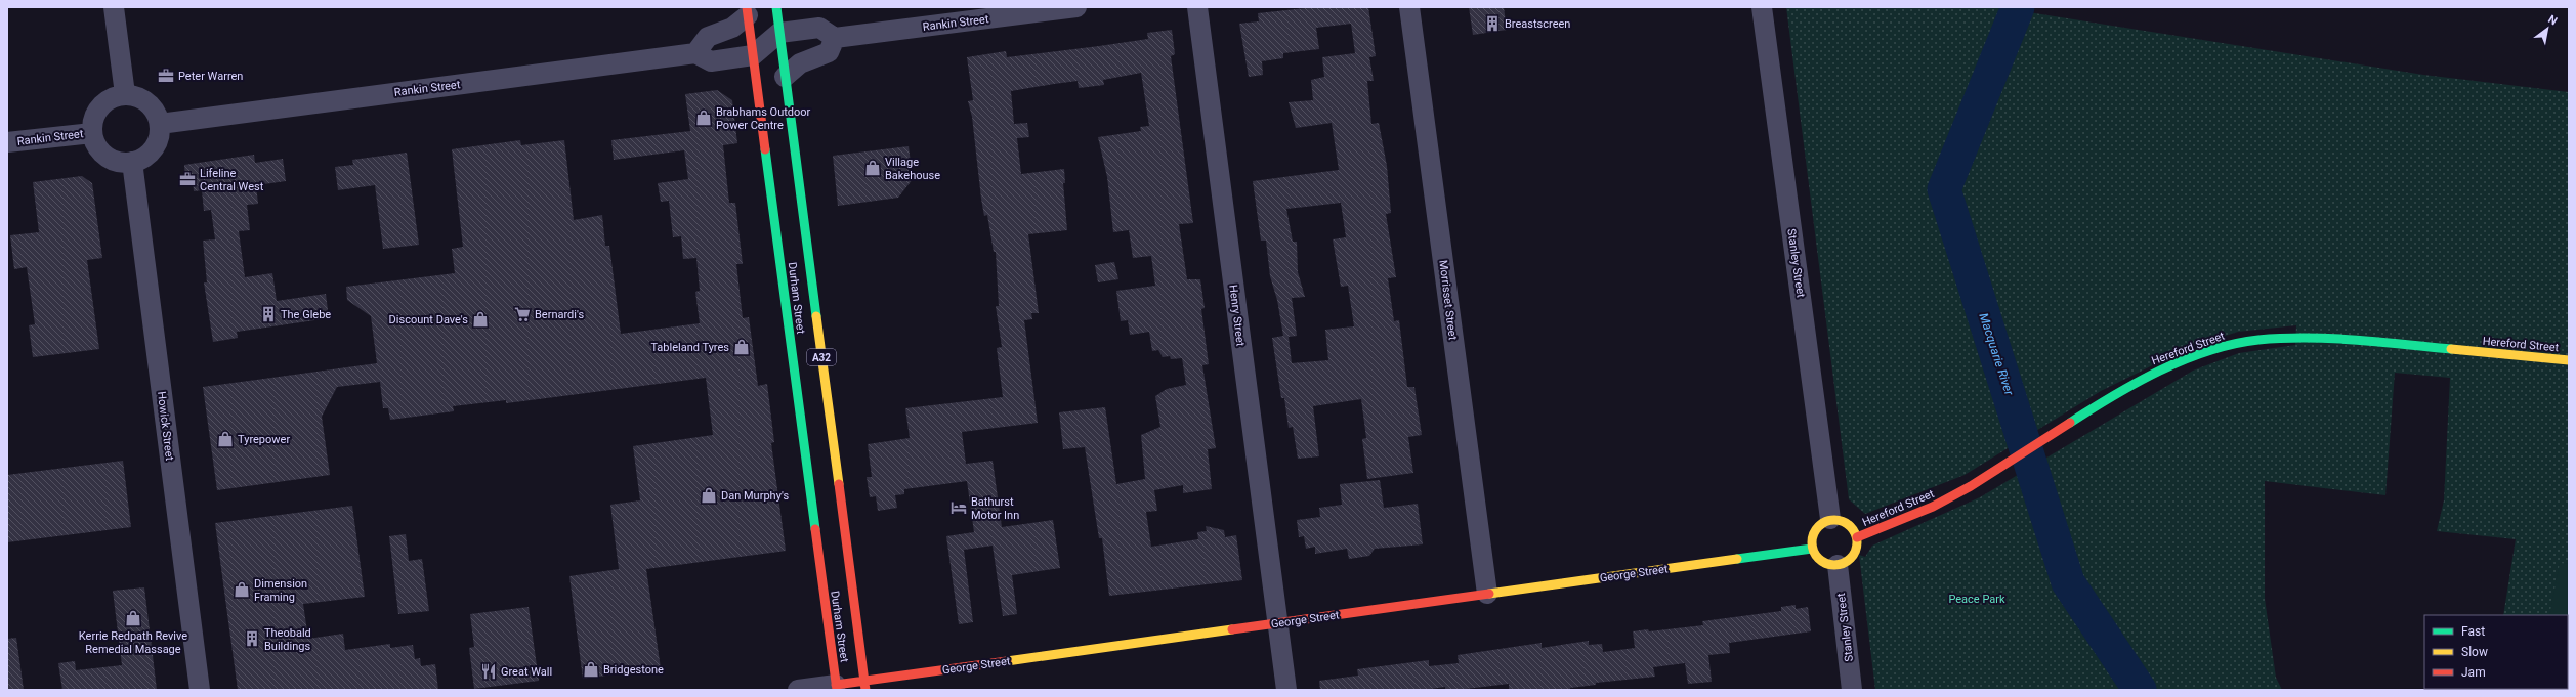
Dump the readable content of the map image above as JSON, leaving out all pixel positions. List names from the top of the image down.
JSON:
{
  "streets": {
    "main road": [
      "Durham Street",
      "Hereford Street",
      "A32",
      "George Street"
    ],
    "street": [
      "Rankin Street",
      "Stanley Street",
      "Morrisset Street",
      "Henry Street",
      "Howick Street"
    ]
  },
  "crossings": [
    ["Rankin Street", "Howick Street"],
    ["Stanley Street", "Hereford Street"],
    ["Stanley Street", "George Street"],
    ["Durham Street", "George Street"],
    ["Morrisset Street", "George Street"],
    ["Henry Street", "George Street"],
    ["Hereford Street", "George Street"]
  ],
  "water": ["Macquarie River"],
  "parks": ["Peace Park"],
  "places": {
    "building": ["Breastscreen", "The Glebe", "Theobald Buildings"],
    "office": ["Peter Warren", "Lifeline Central West"],
    "shop": [
      "Brabhams Outdoor Power Centre",
      "Village Bakehouse",
      "Discount Dave's",
      "Tableland Tyres",
      "Tyrepower",
      "Dan Murphy's",
      "Dimension Framing",
      "Kerrie Redpath Revive Remedial Massage",
      "Bridgestone"
    ],
    "supermarket": ["Bernardi's"],
    "hotel": ["Bathurst Motor Inn"],
    "restaurant": ["Great Wall"]
  },
  "legend": ["Fast", "Slow", "Jam"],
  "north": "top right"
}
